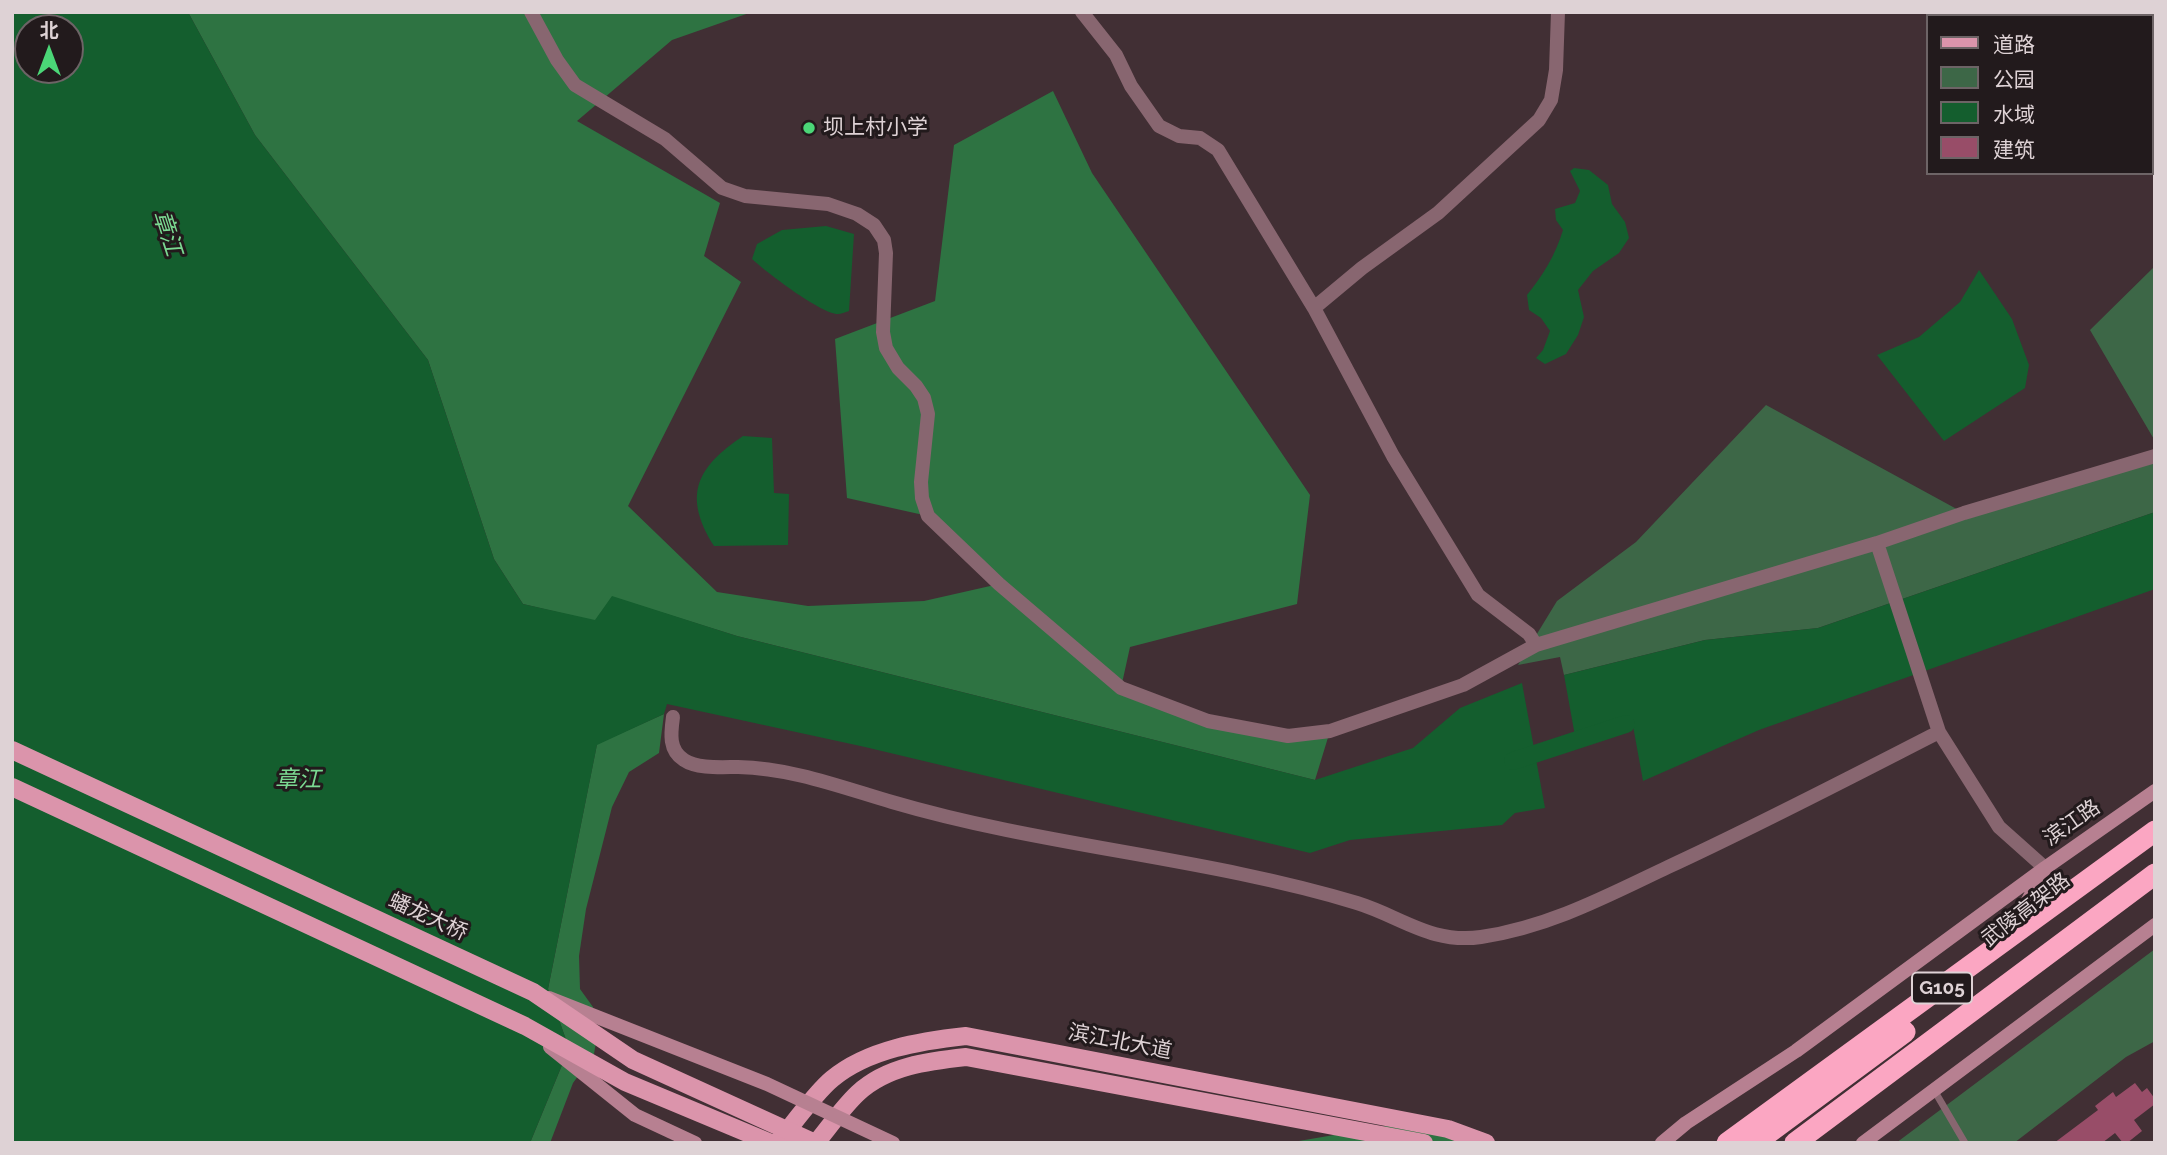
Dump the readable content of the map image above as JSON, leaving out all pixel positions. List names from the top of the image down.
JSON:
{
  "streets": {
    "highway": ["武陵高架路", "G105"],
    "main road": ["蟠龙大桥", "滨江北大道"],
    "street": ["滨江路"]
  },
  "crossings": [
    ["滨江路", "G105"],
    ["蟠龙大桥", "滨江北大道"]
  ],
  "water": ["章江"],
  "places": ["坝上村小学"],
  "legend": [
    "道路",
    "公园",
    "水域",
    "建筑"
  ],
  "north": "top"
}
